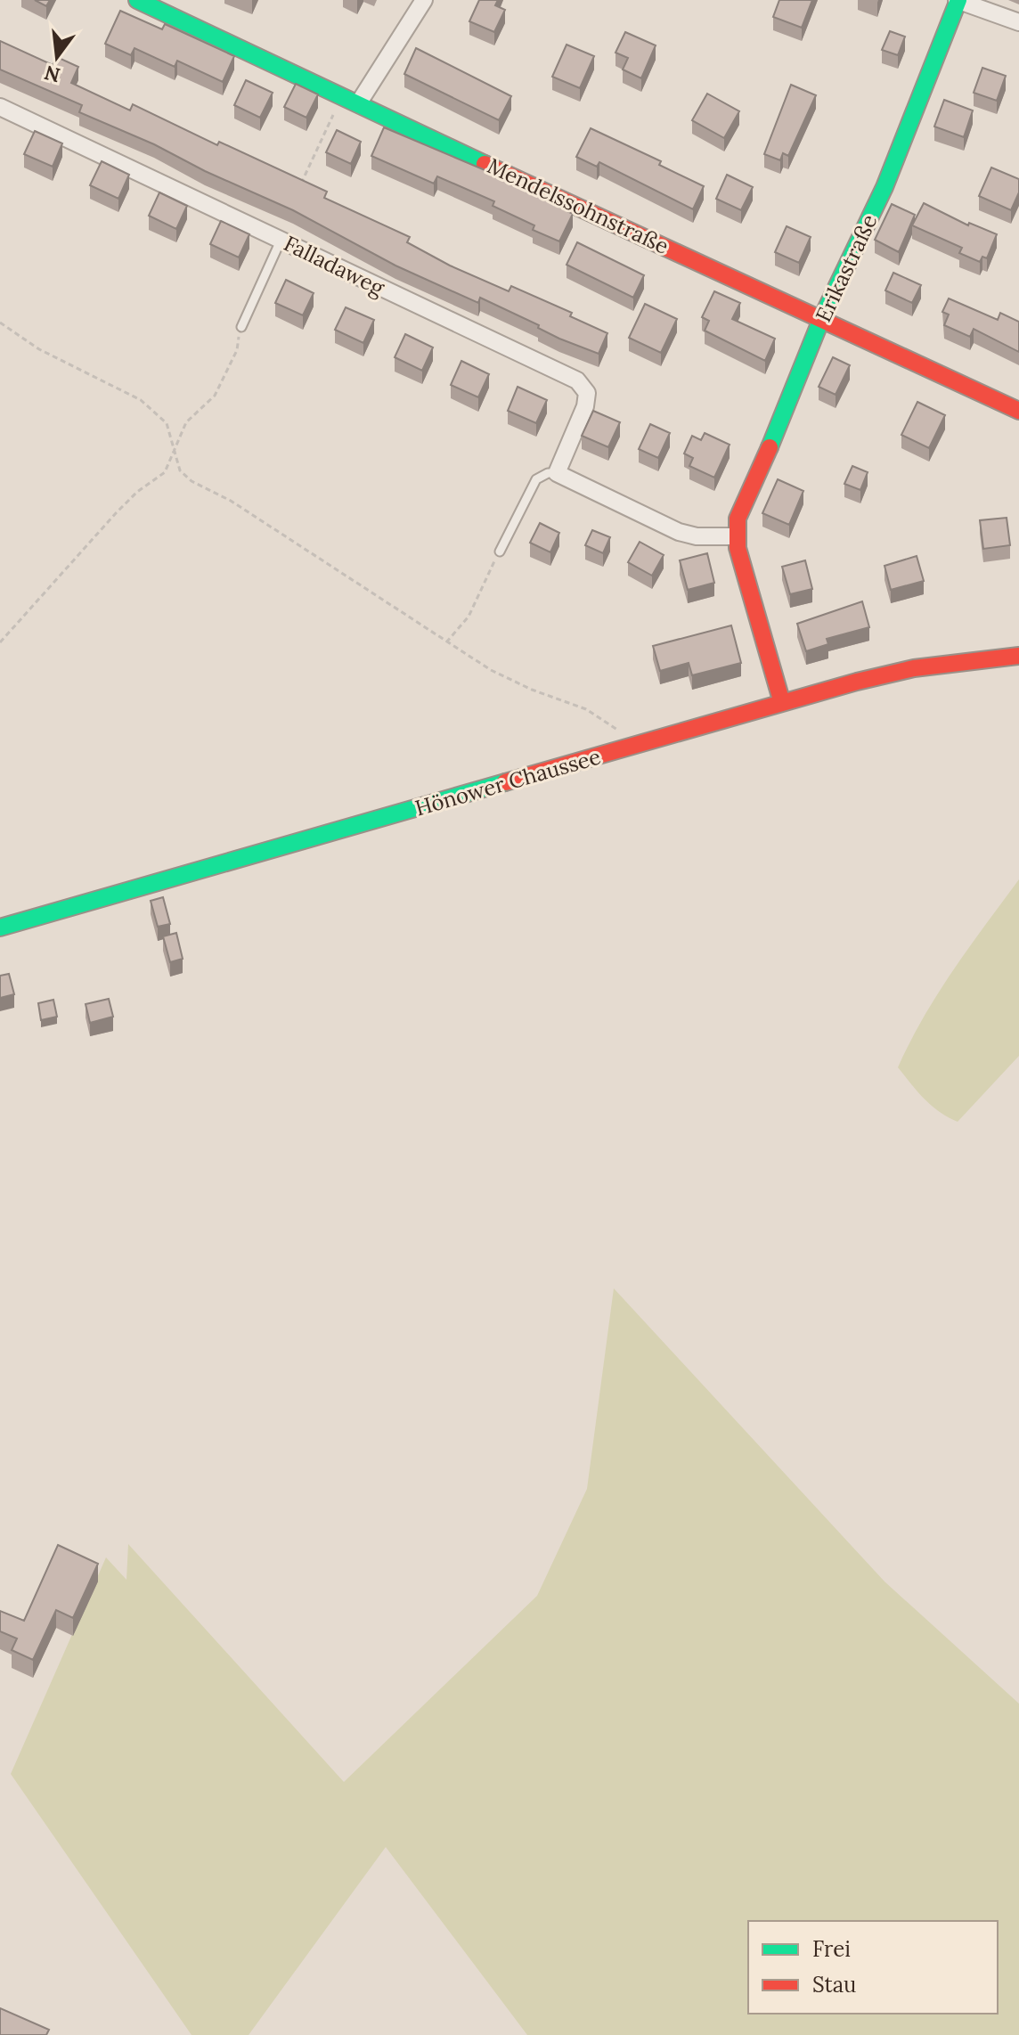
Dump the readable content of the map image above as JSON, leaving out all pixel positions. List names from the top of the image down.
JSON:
{
  "streets": {
    "street": [
      "Mendelssohnstraße",
      "Falladaweg",
      "Erikastraße",
      "Hönower Chaussee"
    ]
  },
  "crossings": [
    ["Mendelssohnstraße", "Erikastraße"]
  ],
  "legend": ["Frei", "Stau"],
  "north": "bottom"
}
